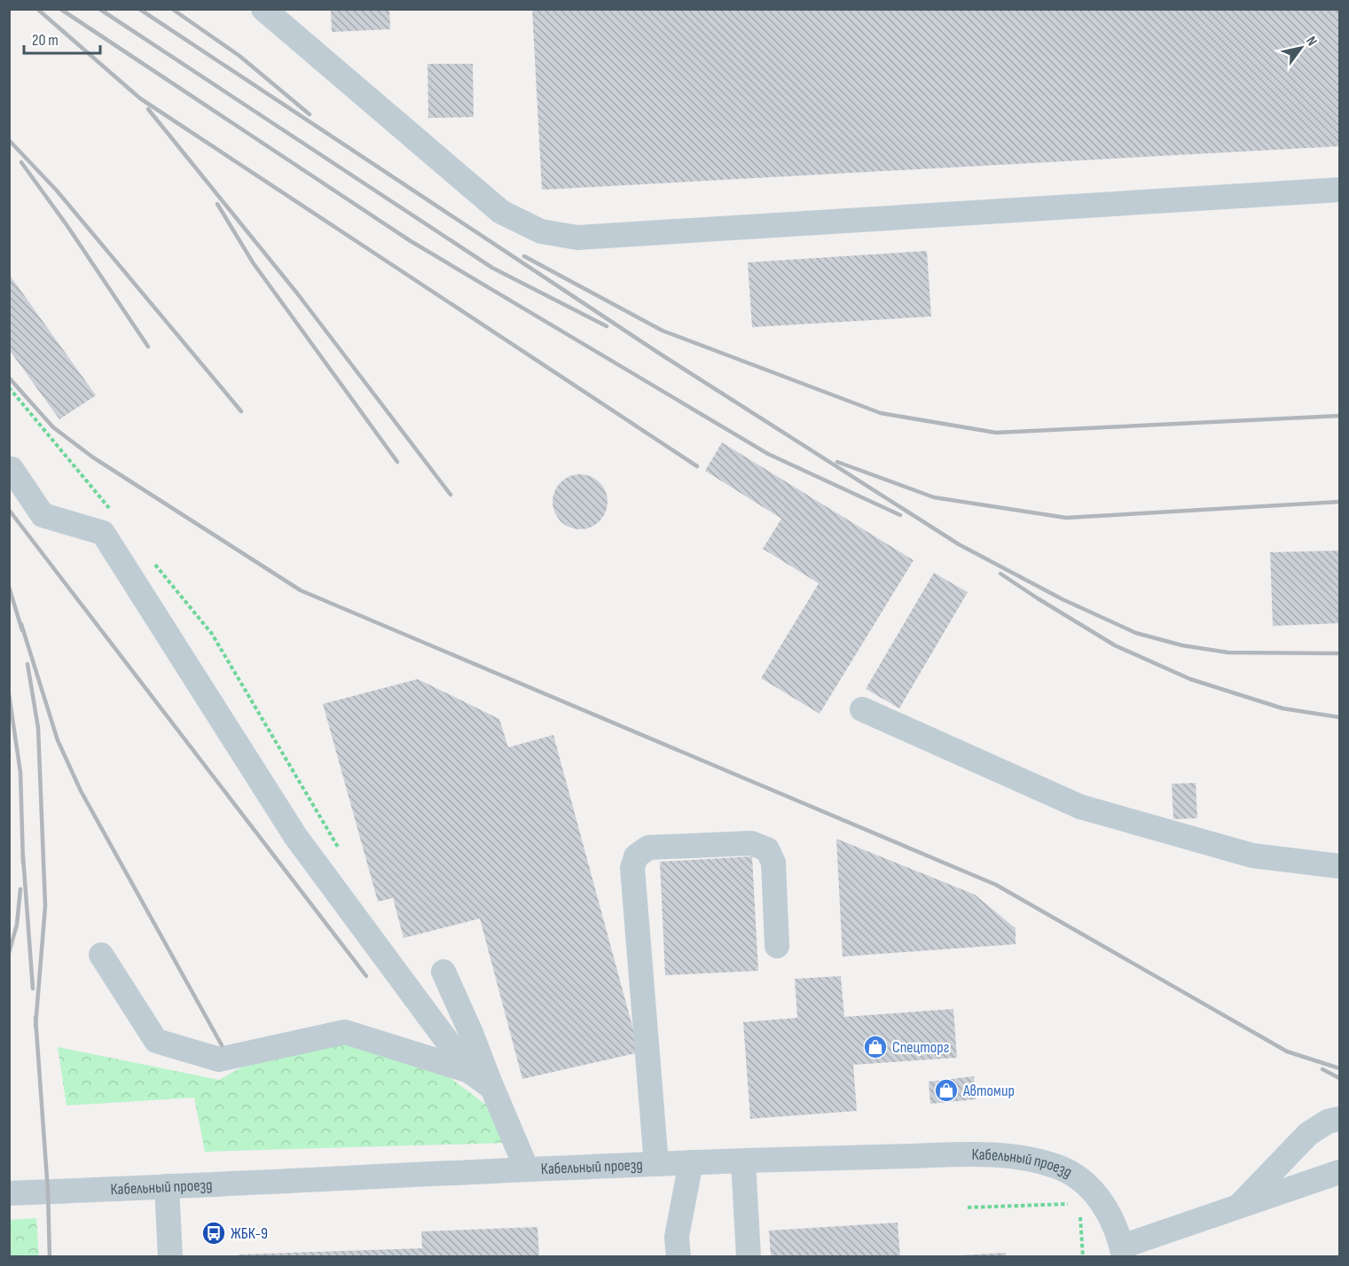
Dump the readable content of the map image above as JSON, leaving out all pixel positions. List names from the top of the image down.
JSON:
{
  "streets": {
    "street": ["Кабельный проезд"]
  },
  "places": {
    "shop": ["Спецторг", "Автомир"],
    "bus stop": ["ЖБК-9"]
  },
  "scale_bar": "20 m",
  "north": "top right"
}
